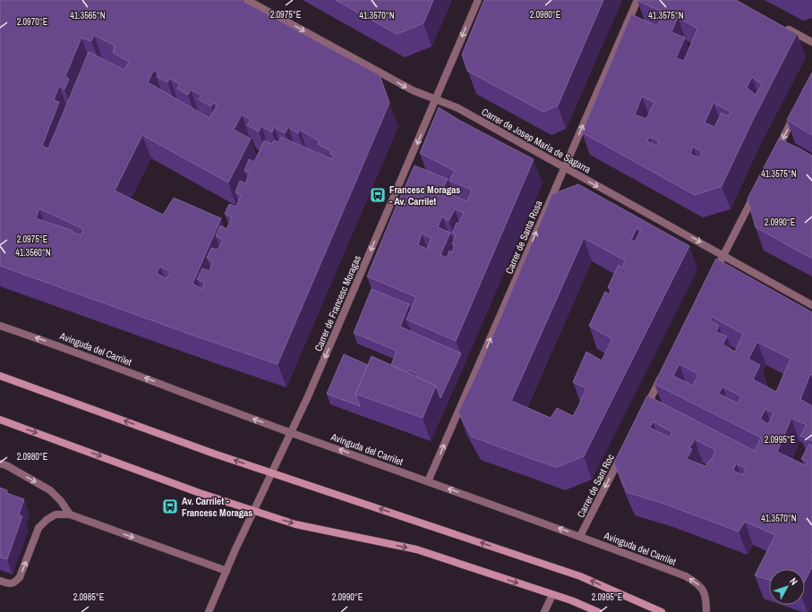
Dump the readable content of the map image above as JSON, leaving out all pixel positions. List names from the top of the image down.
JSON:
{
  "streets": {
    "street": [
      "Carrer de Josep Maria de Sagarra",
      "Carrer de Santa Rosa",
      "Carrer de Francesc Moragas",
      "Avinguda del Carrilet",
      "Carrer de Sant Roc"
    ]
  },
  "crossings": [
    ["Carrer de Josep Maria de Sagarra", "Carrer de Santa Rosa"],
    ["Carrer de Josep Maria de Sagarra", "Carrer de Francesc Moragas"],
    ["Carrer de Santa Rosa", "Avinguda del Carrilet"],
    ["Carrer de Francesc Moragas", "Avinguda del Carrilet"],
    ["Avinguda del Carrilet", "Carrer de Sant Roc"]
  ],
  "one_way": [
    "Carrer de Josep Maria de Sagarra",
    "Carrer de Santa Rosa",
    "Carrer de Francesc Moragas",
    "Avinguda del Carrilet",
    "Carrer de Sant Roc"
  ],
  "places": {
    "bus stop": ["Francesc Moragas - Av. Carrilet", "Av. Carrilet - Francesc Moragas"]
  },
  "north": "top right",
  "coordinates": [
    "2.0975°E",
    "2.0980°E",
    "41.3565°N",
    "41.3570°N",
    "41.3575°N",
    "2.0970°E",
    "2.0990°E",
    "41.3560°N",
    "2.0995°E",
    "2.0985°E"
  ]
}
